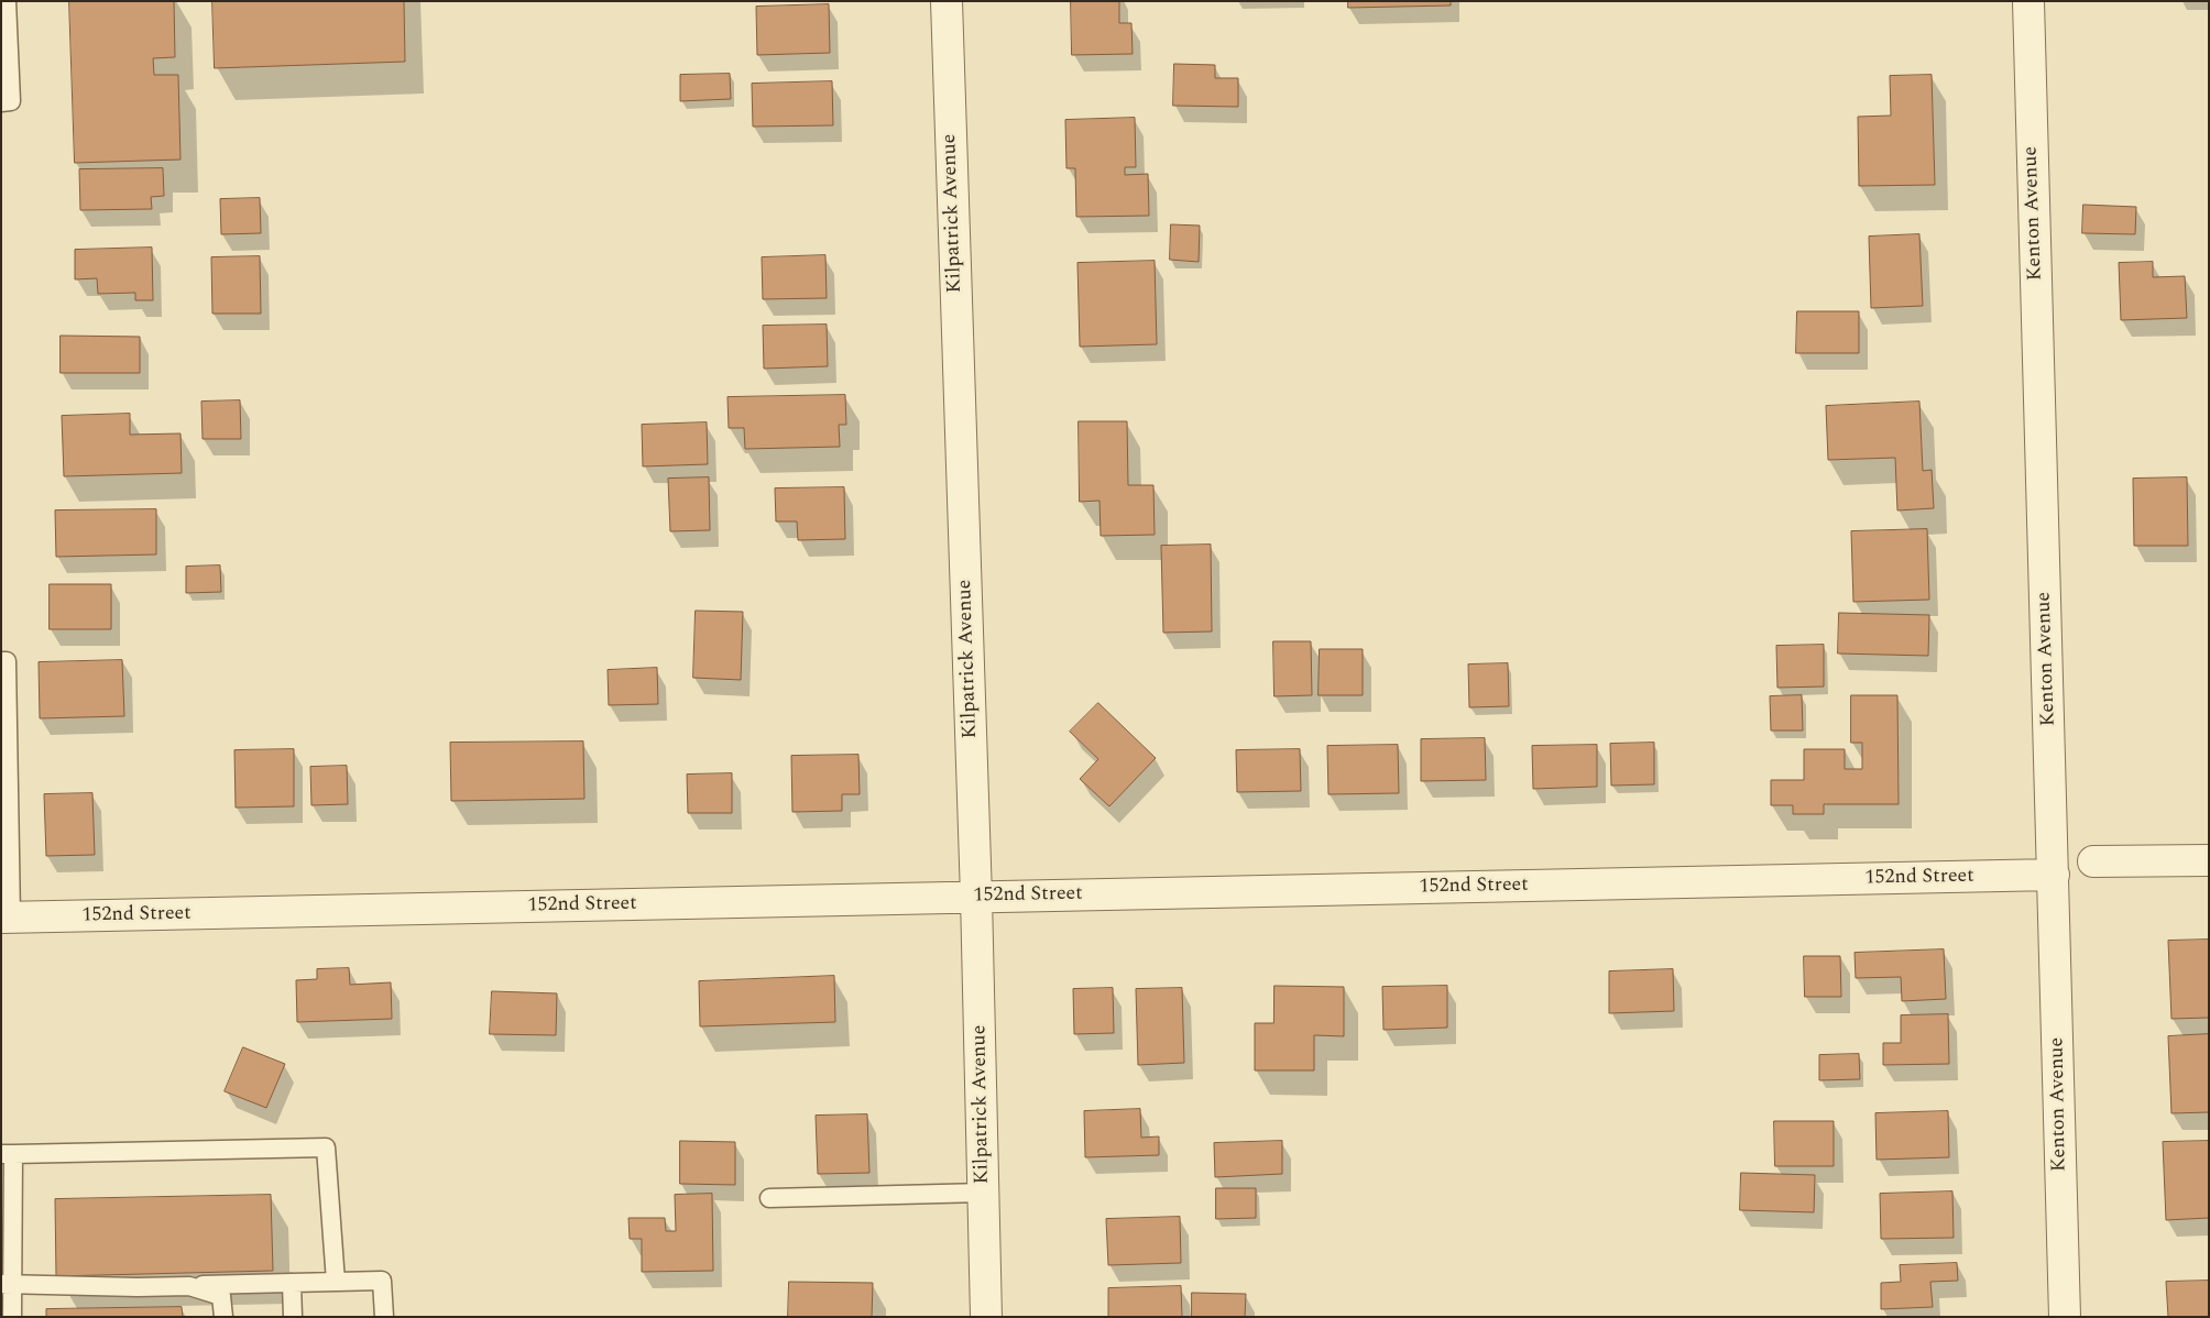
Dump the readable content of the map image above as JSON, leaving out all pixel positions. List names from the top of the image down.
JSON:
{
  "streets": {
    "street": ["Kilpatrick Avenue", "Kenton Avenue", "152nd Street"]
  },
  "crossings": [
    ["Kilpatrick Avenue", "152nd Street"],
    ["Kenton Avenue", "152nd Street"]
  ]
}
